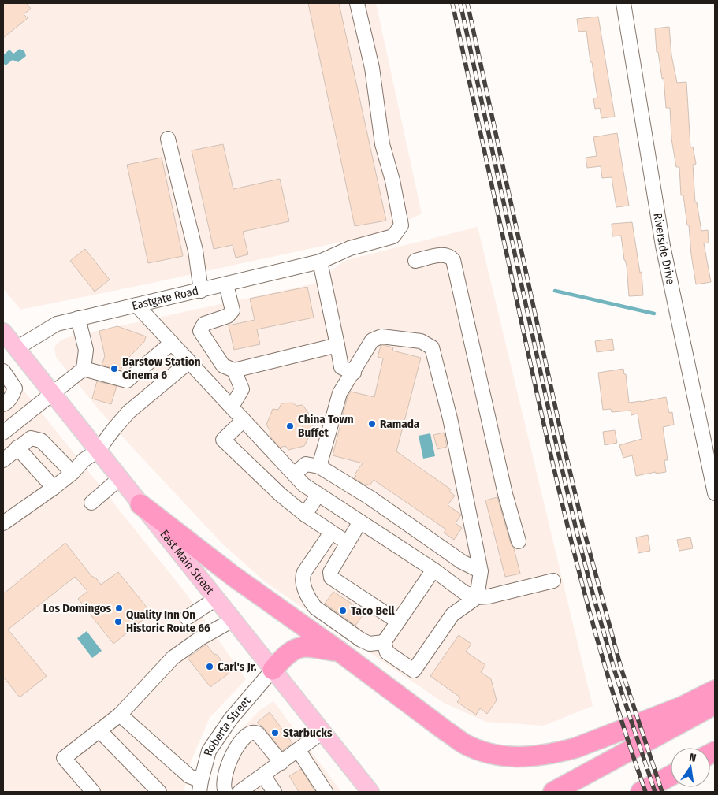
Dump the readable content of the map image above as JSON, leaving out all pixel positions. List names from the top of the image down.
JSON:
{
  "streets": {
    "main road": ["East Main Street"],
    "street": ["Riverside Drive", "Eastgate Road", "Roberta Street"]
  },
  "crossings": [
    ["Eastgate Road", "East Main Street"],
    ["East Main Street", "Roberta Street"]
  ],
  "places": [
    "Barstow Station Cinema 6",
    "Ramada",
    "China Town Buffet",
    "Los Domingos",
    "Taco Bell",
    "Quality Inn On Historic Route 66",
    "Carl's Jr.",
    "Starbucks"
  ],
  "north": "top"
}
